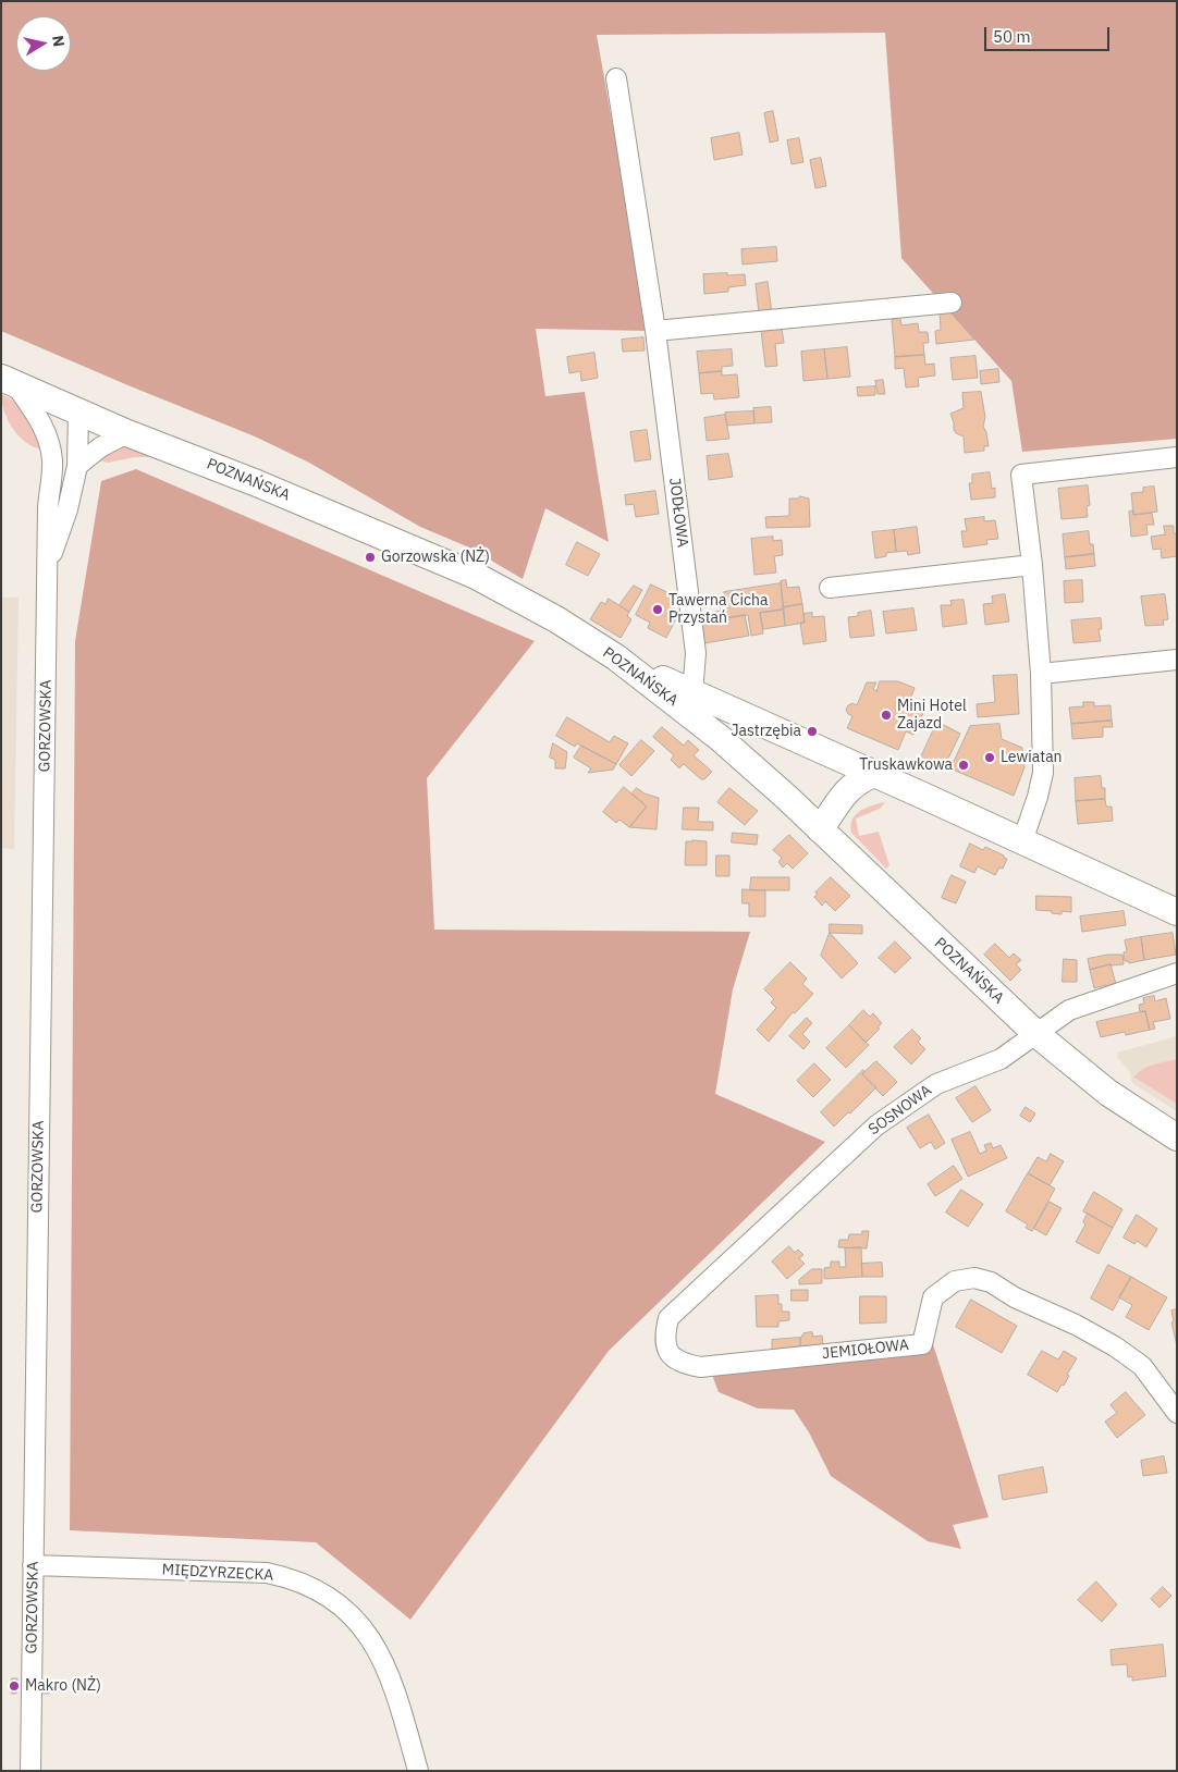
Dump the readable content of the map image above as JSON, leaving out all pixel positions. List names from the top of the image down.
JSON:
{
  "streets": {
    "street": [
      "POZNAŃSKA",
      "JODŁOWA",
      "GORZOWSKA",
      "SOSNOWA",
      "JEMIOŁOWA",
      "MIĘDZYRZECKA"
    ]
  },
  "crossings": [
    ["POZNAŃSKA", "GORZOWSKA"],
    ["POZNAŃSKA", "SOSNOWA"],
    ["GORZOWSKA", "MIĘDZYRZECKA"],
    ["SOSNOWA", "JEMIOŁOWA"]
  ],
  "places": [
    "Gorzowska (NŻ)",
    "Tawerna Cicha Przystań",
    "Mini Hotel Zajazd",
    "Jastrzębia",
    "Lewiatan",
    "Truskawkowa",
    "Makro (NŻ)"
  ],
  "scale_bar": "50 m",
  "north": "right"
}
